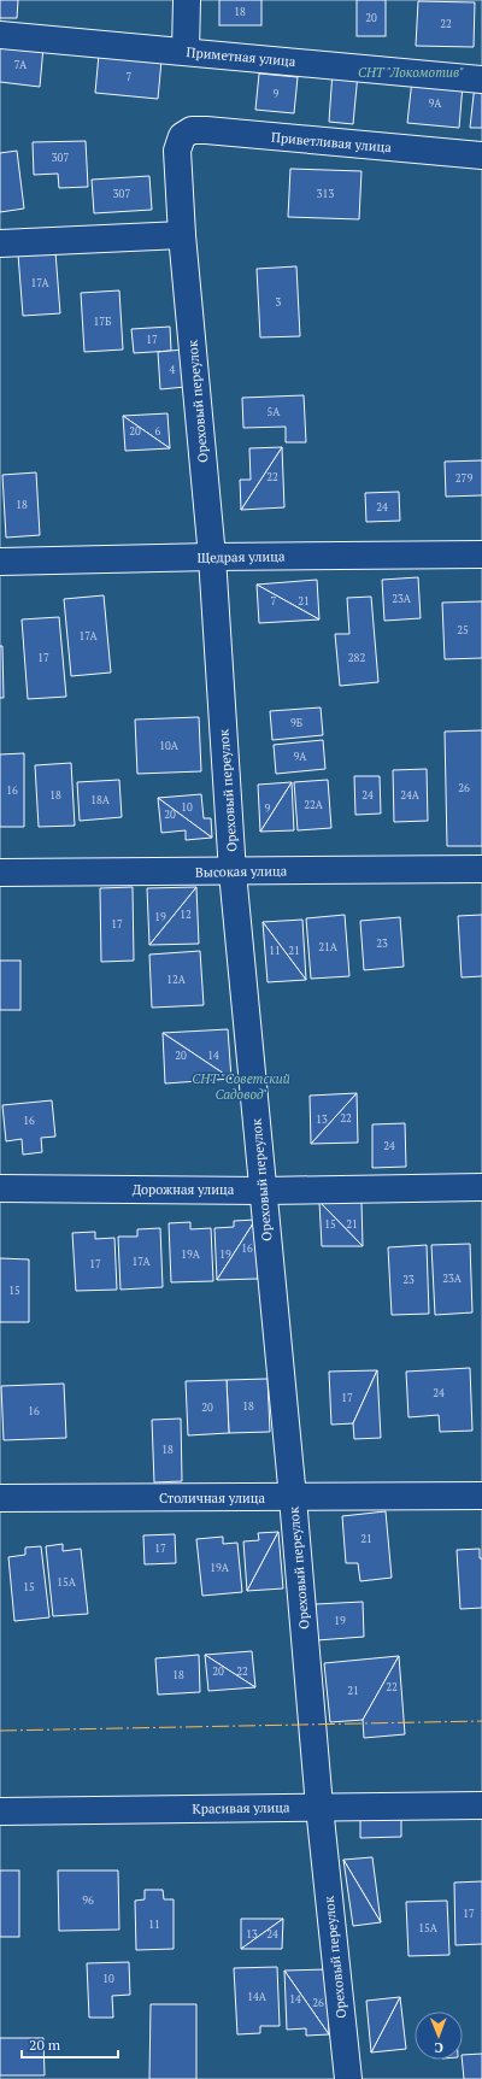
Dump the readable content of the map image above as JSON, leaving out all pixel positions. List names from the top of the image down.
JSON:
{
  "streets": {
    "street": [
      "Приметная улица",
      "Приветливая улица",
      "Ореховый переулок",
      "Щедрая улица",
      "Высокая улица",
      "Дорожная улица",
      "Столичная улица",
      "Красивая улица"
    ]
  },
  "crossings": [
    ["Приветливая улица", "Ореховый переулок"],
    ["Ореховый переулок", "Щедрая улица"],
    ["Ореховый переулок", "Высокая улица"],
    ["Ореховый переулок", "Дорожная улица"],
    ["Ореховый переулок", "Столичная улица"],
    ["Ореховый переулок", "Красивая улица"]
  ],
  "parks": ["СНТ \"Локомотив\"", "СНТ \"Советский Садовод\""],
  "house_numbers": [
    "18",
    "20",
    "22",
    "7А",
    "7",
    "9",
    "9А",
    "307",
    "307",
    "313",
    "17А",
    "3",
    "17Б",
    "17",
    "4",
    "5А",
    "20",
    "6",
    "22",
    "279",
    "18",
    "24",
    "23А",
    "7",
    "21",
    "25",
    "17А",
    "17",
    "282",
    "9Б",
    "10А",
    "9А",
    "26",
    "16",
    "18",
    "24",
    "24А",
    "18А",
    "22А",
    "10",
    "9",
    "20",
    "12",
    "19",
    "17",
    "23",
    "21А",
    "11",
    "21",
    "12А",
    "20",
    "14",
    "22",
    "13",
    "16",
    "24",
    "15",
    "21",
    "16",
    "19А",
    "19",
    "17А",
    "17",
    "23А",
    "23",
    "15",
    "24",
    "17",
    "18",
    "20",
    "16",
    "18",
    "21",
    "17",
    "19А",
    "15А",
    "15",
    "19",
    "20",
    "22",
    "18",
    "22",
    "21",
    "96",
    "17",
    "11",
    "15А",
    "13",
    "24",
    "10",
    "14А",
    "14",
    "26"
  ],
  "scale_bar": "20 m",
  "north": "bottom"
}
